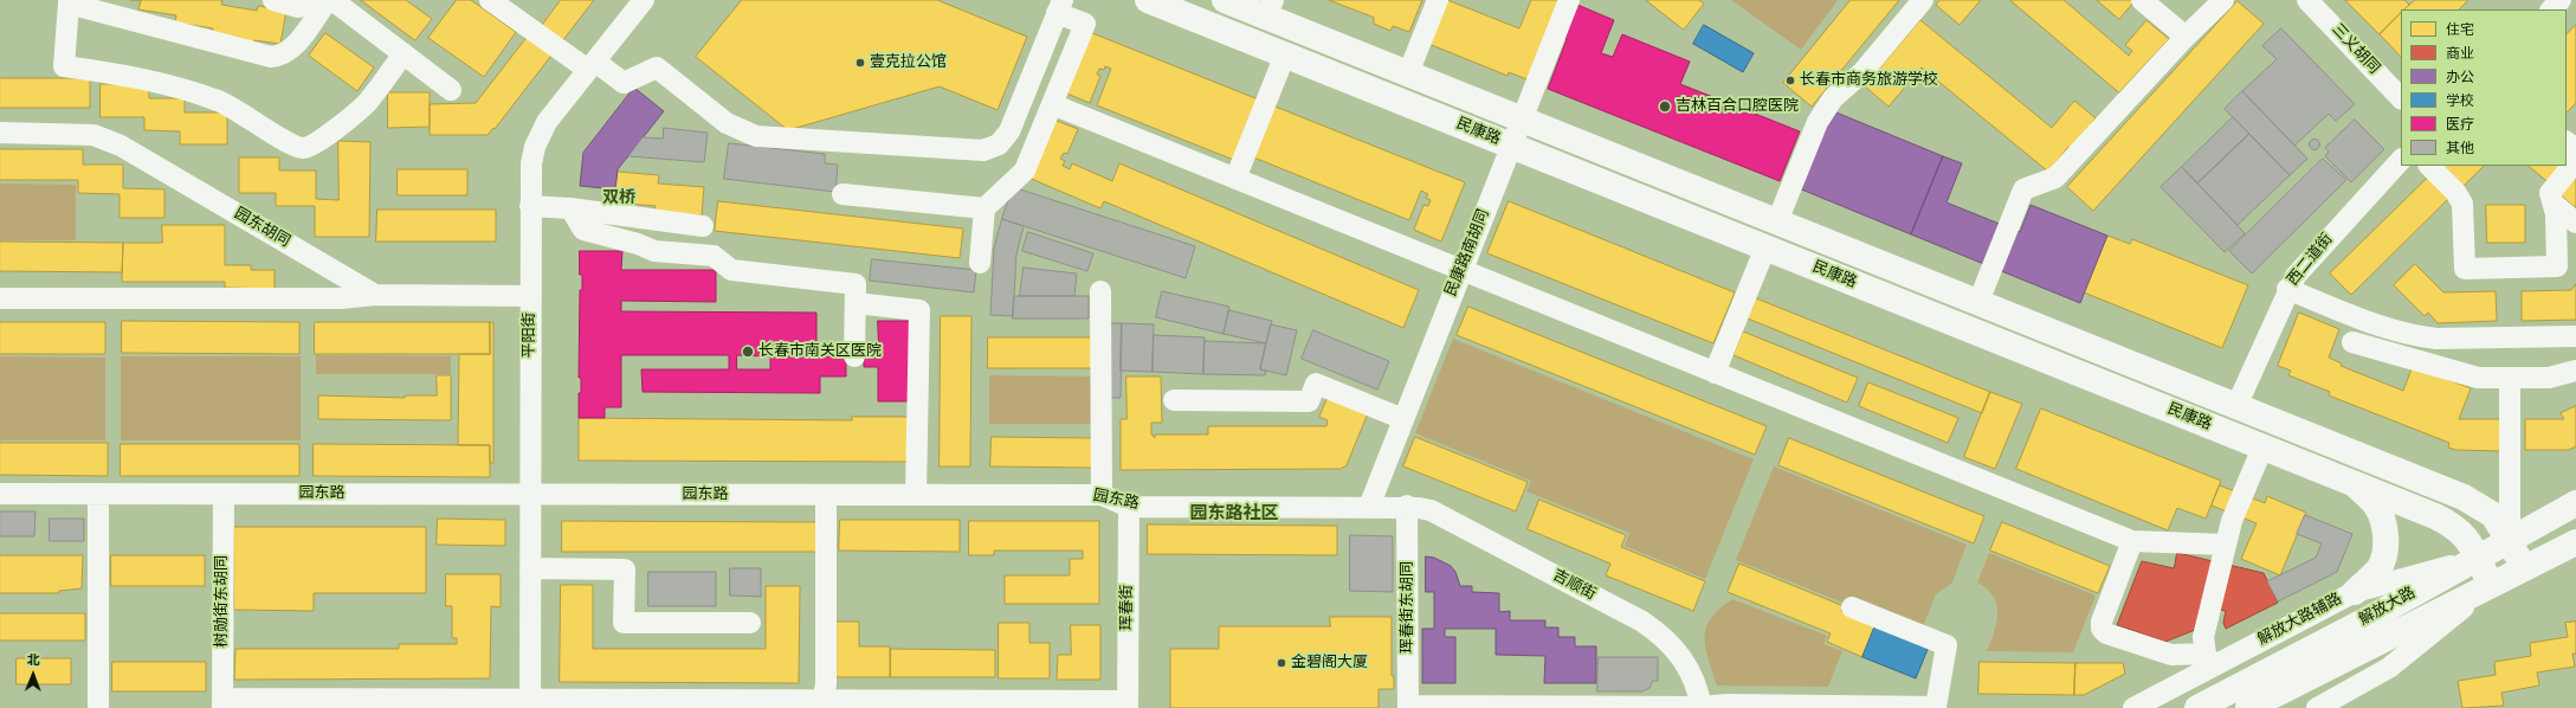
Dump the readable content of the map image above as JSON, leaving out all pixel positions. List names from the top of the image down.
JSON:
{
  "streets": {
    "main road": ["民康路", "解放大路"],
    "street": [
      "三义胡同",
      "园东胡同",
      "民康路南胡同",
      "西二道街",
      "平阳街",
      "园东路",
      "吉顺街",
      "树勋街东胡同",
      "珲春街",
      "珲春街东胡同",
      "解放大路辅路"
    ]
  },
  "crossings": [
    ["民康路", "民康路南胡同"],
    ["民康路", "西二道街"],
    ["民康路", "解放大路"],
    ["民康路", "解放大路辅路"],
    ["园东胡同", "平阳街"],
    ["民康路南胡同", "园东路"],
    ["平阳街", "园东路"],
    ["园东路", "吉顺街"],
    ["园东路", "树勋街东胡同"],
    ["园东路", "珲春街"],
    ["园东路", "珲春街东胡同"],
    ["吉顺街", "珲春街东胡同"],
    ["解放大路", "解放大路辅路"]
  ],
  "districts": ["双桥", "园东路社区"],
  "places": [
    "壹克拉公馆",
    "长春市商务旅游学校",
    "吉林百合口腔医院",
    "长春市南关区医院",
    "金碧阁大厦"
  ],
  "legend": [
    "住宅",
    "商业",
    "办公",
    "学校",
    "医疗",
    "其他"
  ],
  "north": "top"
}
